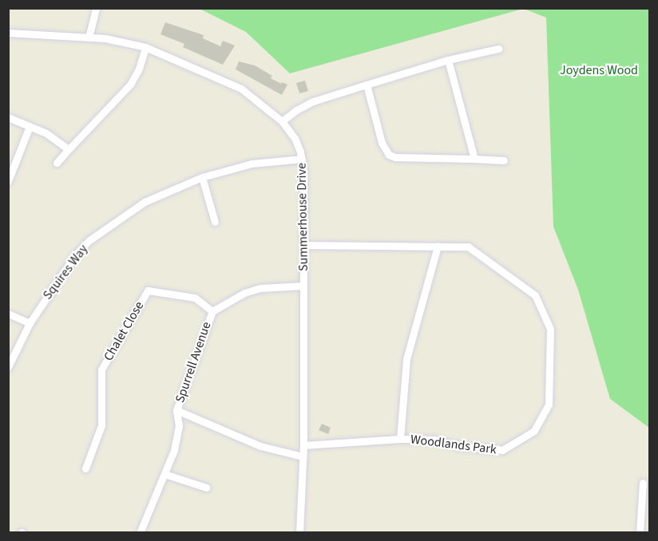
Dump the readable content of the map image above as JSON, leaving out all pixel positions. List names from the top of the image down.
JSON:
{
  "streets": {
    "street": [
      "Summerhouse Drive",
      "Squires Way",
      "Chalet Close",
      "Spurrell Avenue",
      "Woodlands Park"
    ]
  },
  "crossings": [
    ["Summerhouse Drive", "Squires Way"],
    ["Summerhouse Drive", "Spurrell Avenue"],
    ["Summerhouse Drive", "Woodlands Park"],
    ["Chalet Close", "Spurrell Avenue"]
  ],
  "parks": ["Joydens Wood"]
}
